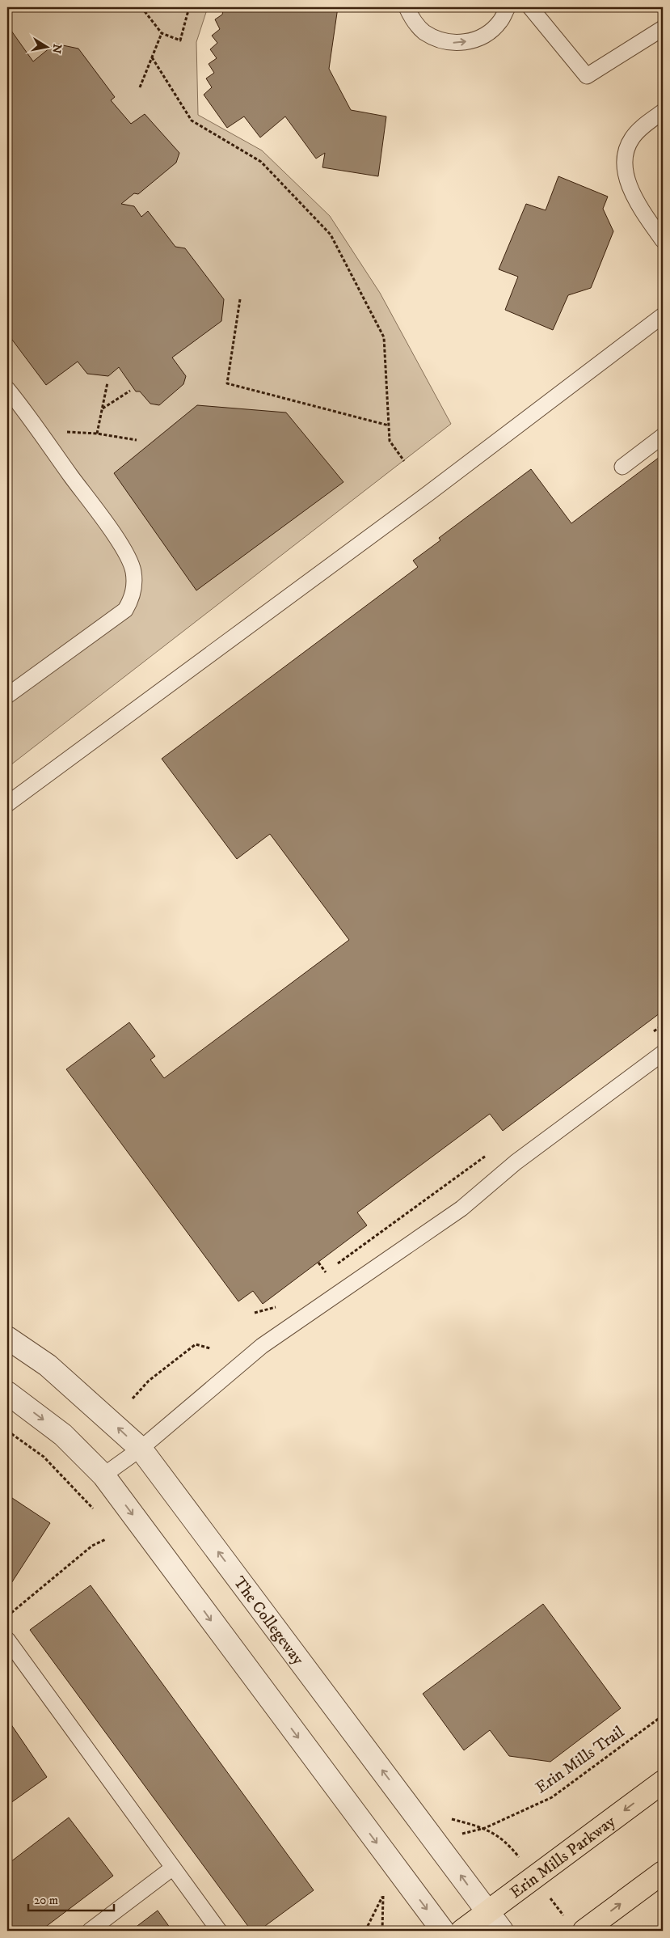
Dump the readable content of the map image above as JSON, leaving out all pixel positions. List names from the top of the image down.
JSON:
{
  "streets": {
    "main road": ["Erin Mills Parkway"],
    "street": ["The Collegeway"],
    "path": ["Erin Mills Trail"]
  },
  "crossings": [
    ["The Collegeway", "Erin Mills Parkway"]
  ],
  "scale_bar": "20 m",
  "north": "right"
}
